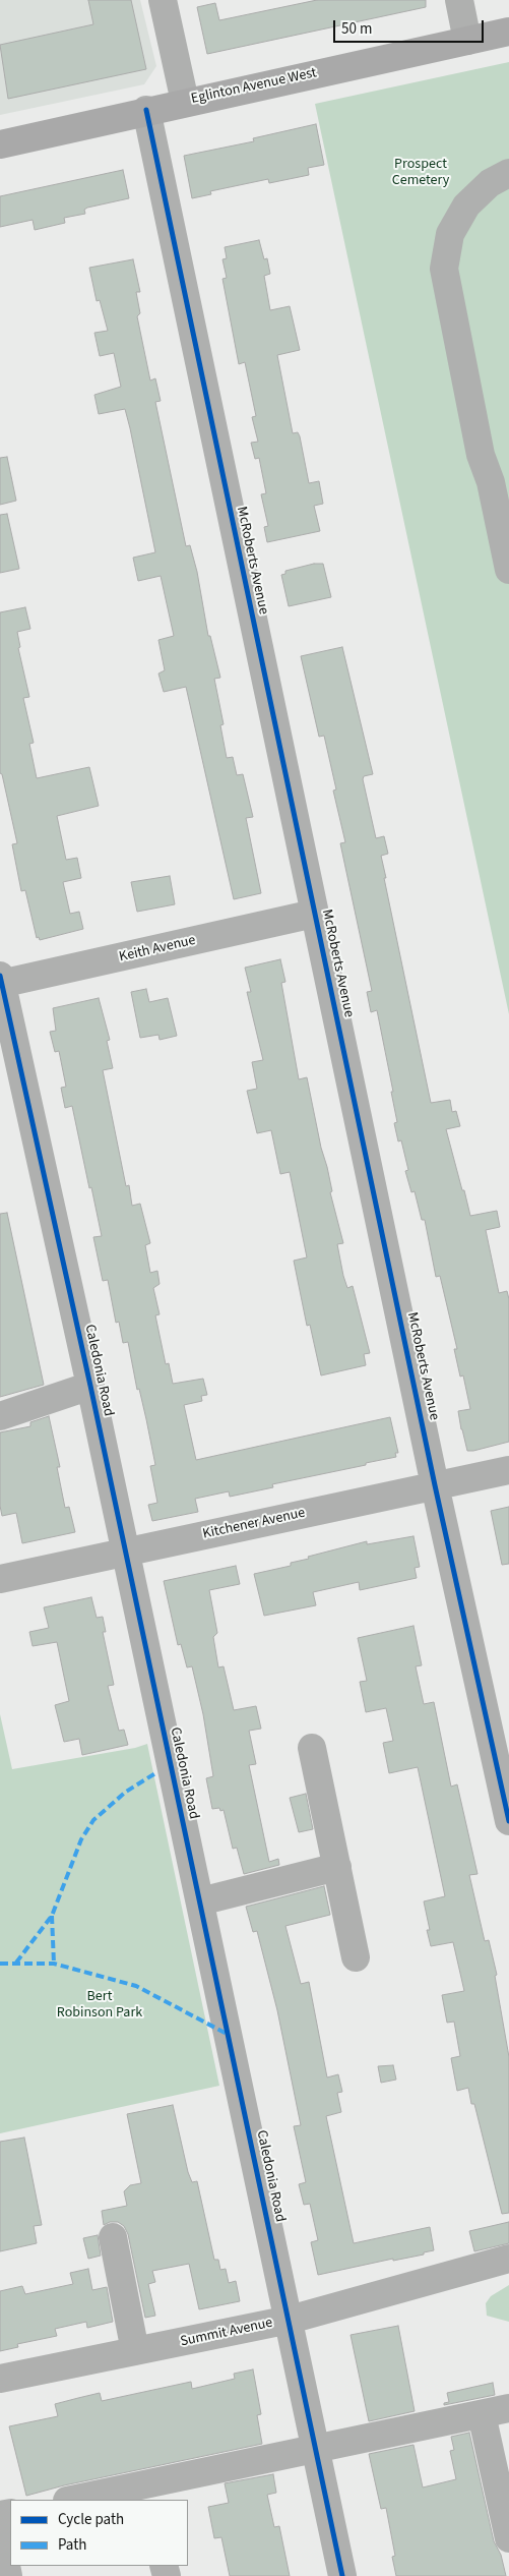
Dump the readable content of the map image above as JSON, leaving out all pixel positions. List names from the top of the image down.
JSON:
{
  "streets": {
    "main road": ["Eglinton Avenue West"],
    "street": [
      "McRoberts Avenue",
      "Keith Avenue",
      "Caledonia Road",
      "Kitchener Avenue",
      "Summit Avenue"
    ]
  },
  "crossings": [
    ["Eglinton Avenue West", "McRoberts Avenue"],
    ["McRoberts Avenue", "Keith Avenue"],
    ["McRoberts Avenue", "Kitchener Avenue"],
    ["Keith Avenue", "Caledonia Road"],
    ["Caledonia Road", "Kitchener Avenue"],
    ["Caledonia Road", "Summit Avenue"]
  ],
  "parks": ["Prospect Cemetery", "Bert Robinson Park"],
  "legend": ["Cycle path", "Path"],
  "scale_bar": "50 m"
}
